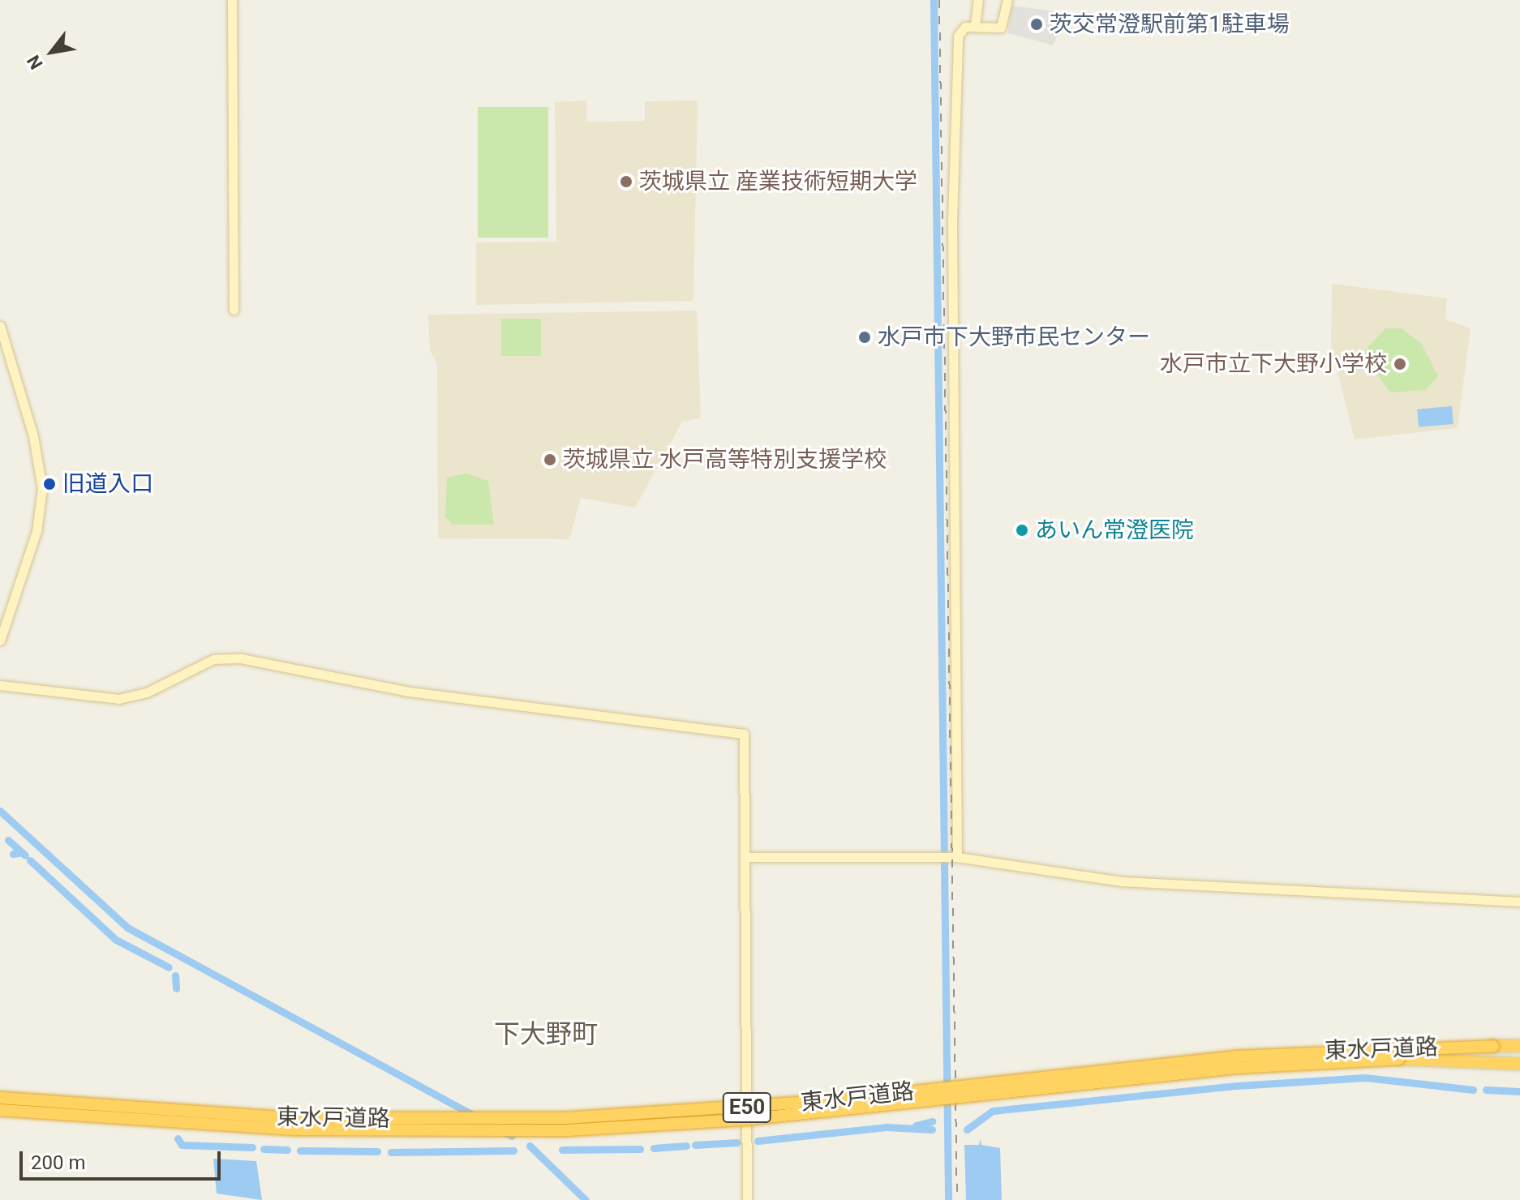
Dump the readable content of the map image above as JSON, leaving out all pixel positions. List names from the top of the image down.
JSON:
{
  "streets": {
    "highway": ["東水戸道路", "E50"]
  },
  "districts": ["下大野町"],
  "places": [
    "茨交常澄駅前第1駐車場",
    "茨城県立 産業技術短期大学",
    "水戸市下大野市民センター",
    "水戸市立下大野小学校",
    "茨城県立 水戸高等特別支援学校",
    "旧道入口",
    "あいん常澄医院"
  ],
  "scale_bar": "200 m",
  "north": "bottom left"
}
